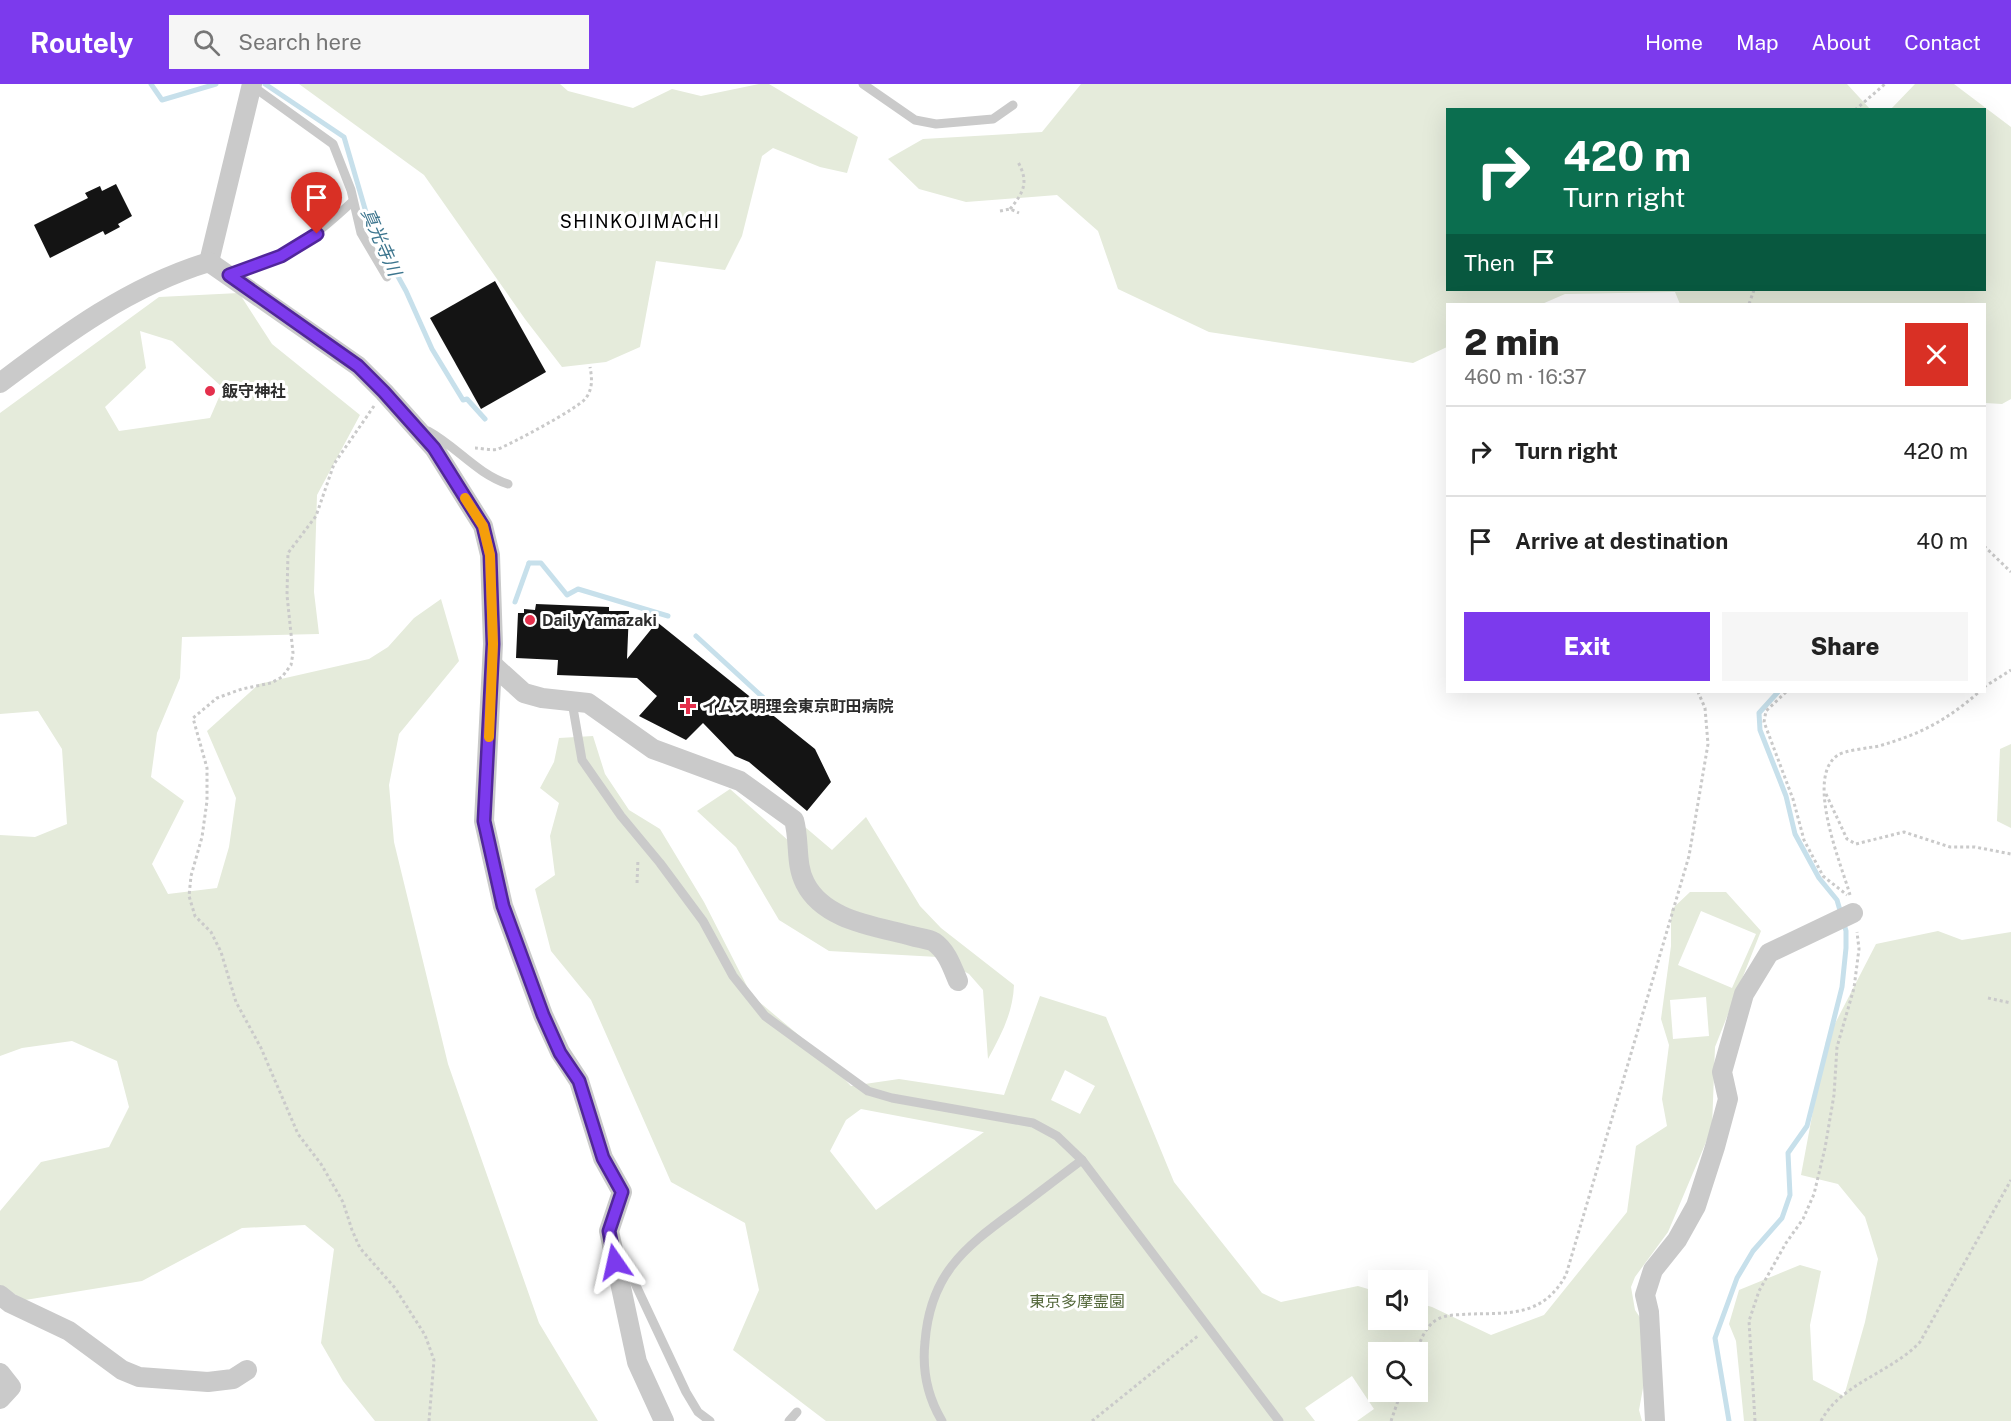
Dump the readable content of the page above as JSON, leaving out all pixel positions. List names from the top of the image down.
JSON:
{
  "districts": ["SHINKOJIMACHI"],
  "water": ["真光寺川"],
  "parks": ["東京多摩霊園"],
  "places": {
    "other": ["飯守神社", "Daily Yamazaki"],
    "health": ["イムス明理会東京町田病院"]
  },
  "page": {
    "header": "Routely",
    "search": "Search here",
    "nav": [
      "Home",
      "Map",
      "About",
      "Contact"
    ],
    "turn": ["420 m", "Turn right"],
    "then": "Then",
    "heading": ["2 min", "460 m · 16:37"],
    "list": [
      {
        "name": "Turn right",
        "value": "420 m"
      },
      {
        "name": "Arrive at destination",
        "value": "40 m"
      }
    ],
    "buttons": ["Exit", "Share"]
  }
}
